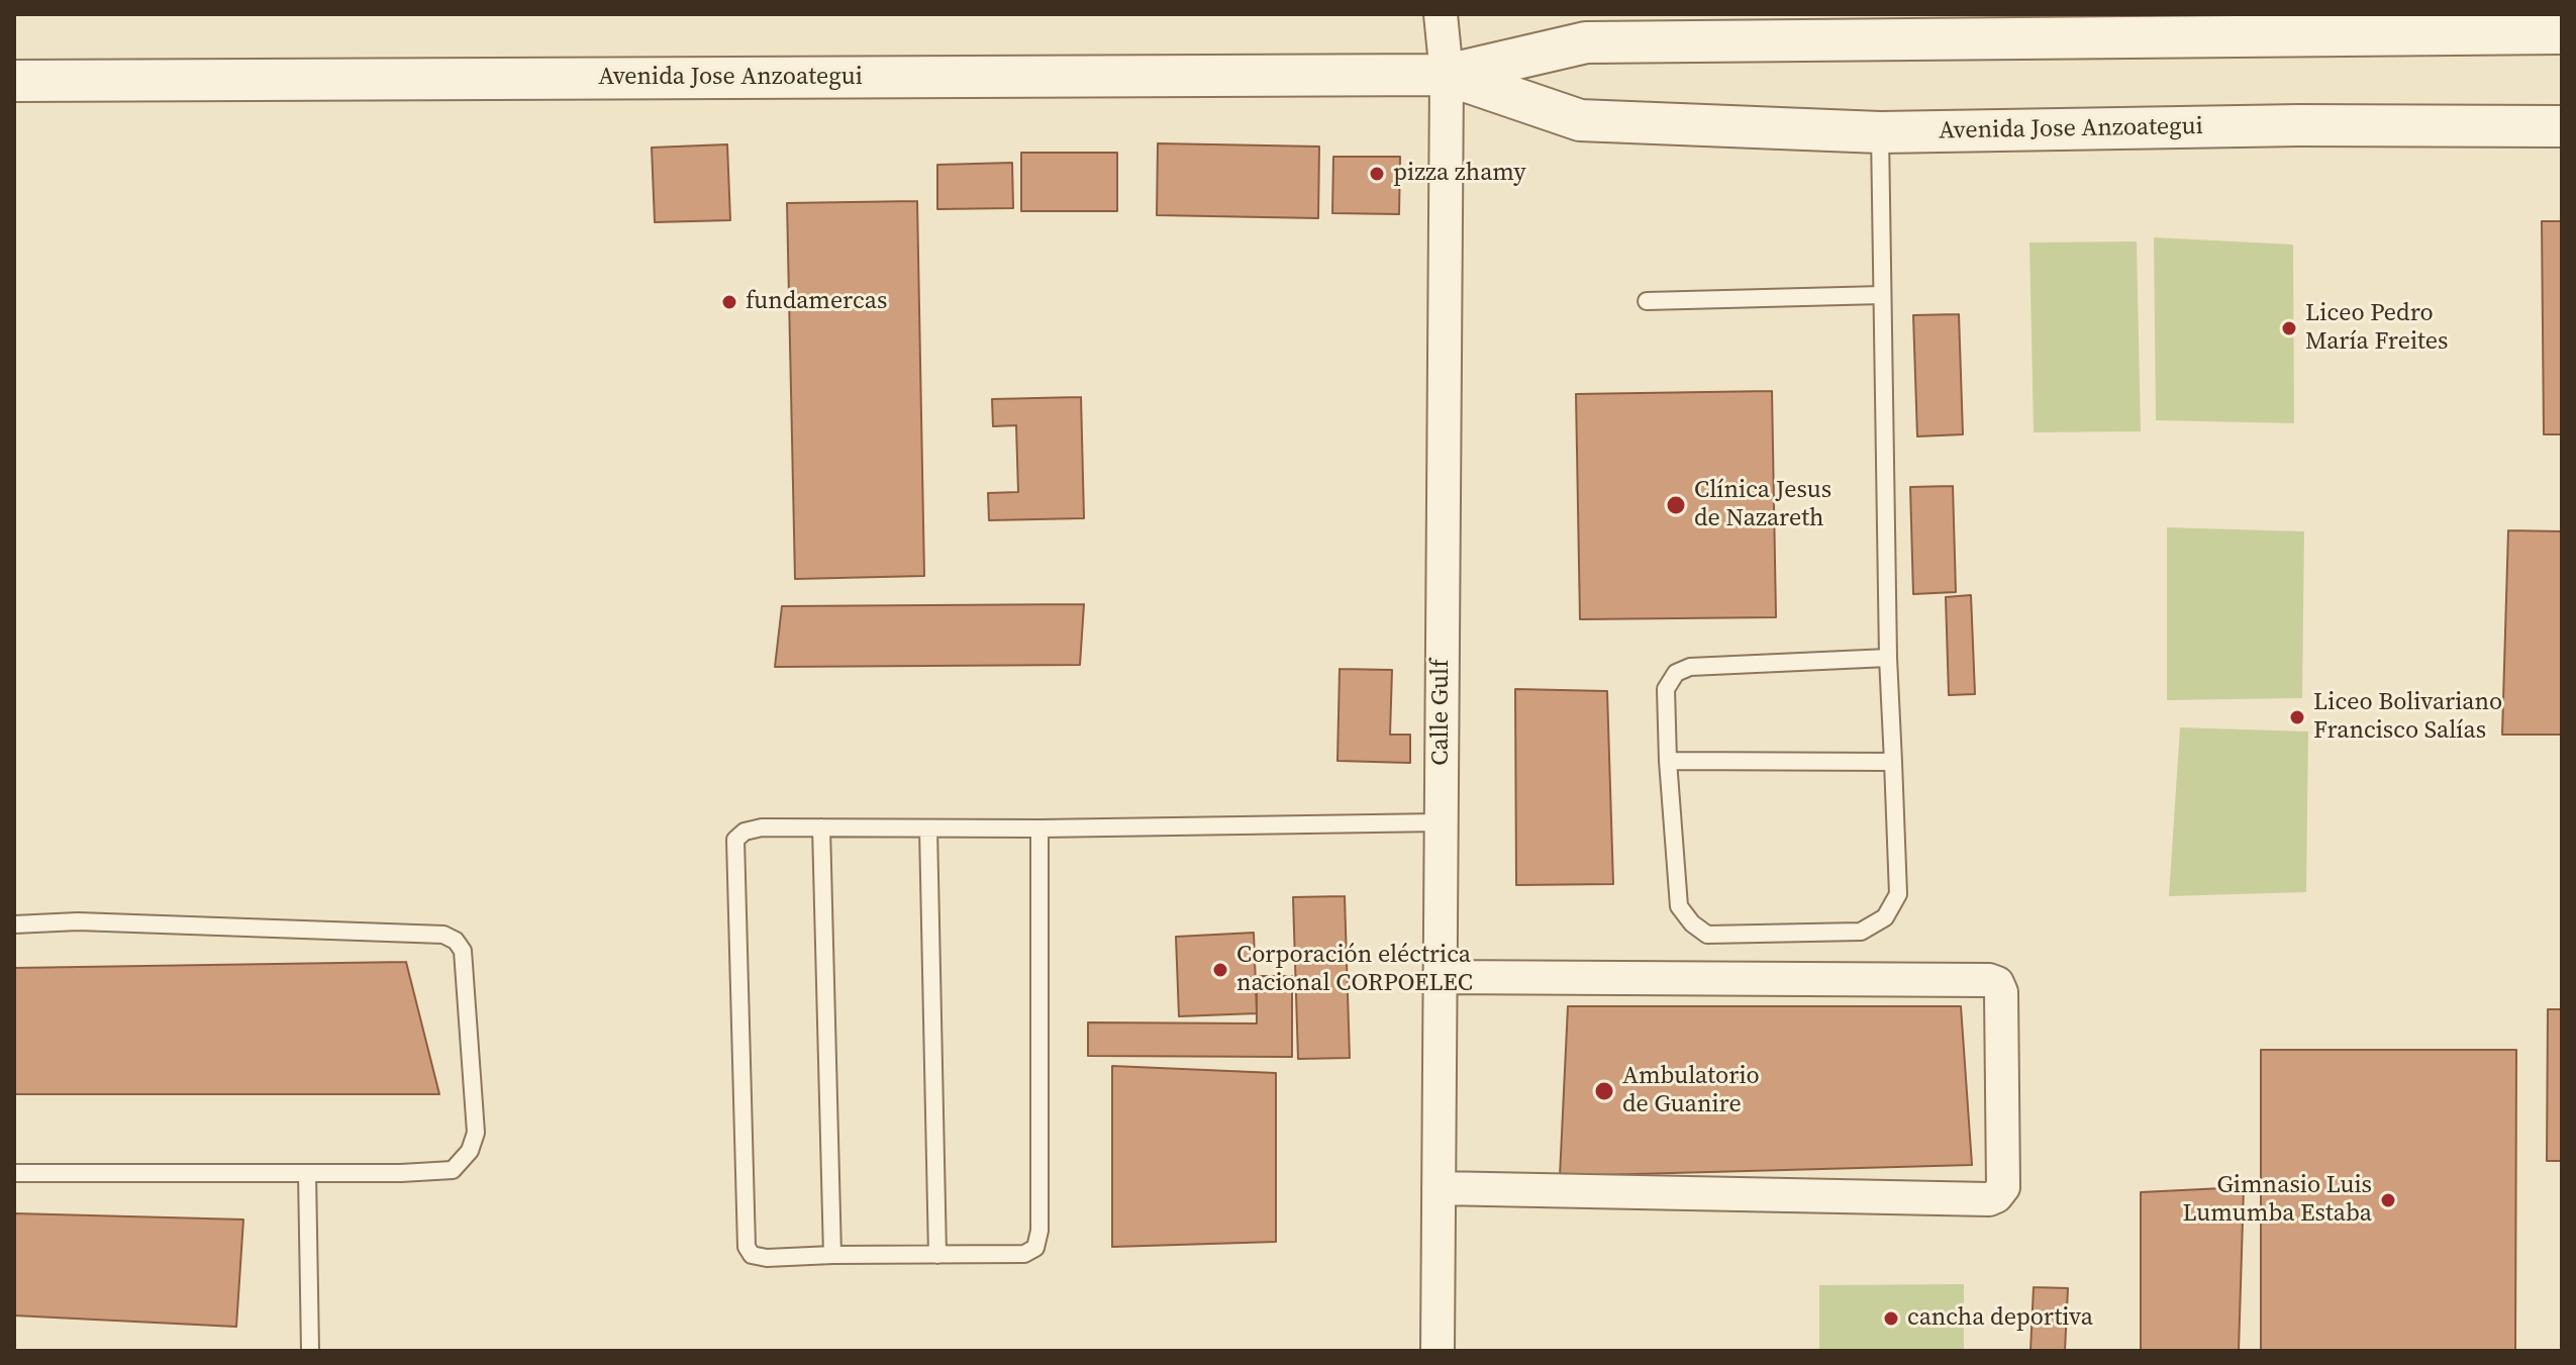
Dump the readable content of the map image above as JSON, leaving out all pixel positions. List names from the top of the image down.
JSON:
{
  "streets": {
    "street": ["Avenida Jose Anzoategui", "Calle Gulf"]
  },
  "crossings": [
    ["Avenida Jose Anzoategui", "Calle Gulf"]
  ],
  "places": [
    "pizza zhamy",
    "fundamercas",
    "Liceo Pedro María Freites",
    "Clínica Jesus de Nazareth",
    "Liceo Bolivariano Francisco Salías",
    "Corporación eléctrica nacional CORPOELEC",
    "Ambulatorio de Guanire",
    "Gimnasio Luis Lumumba Estaba",
    "cancha deportiva"
  ]
}
